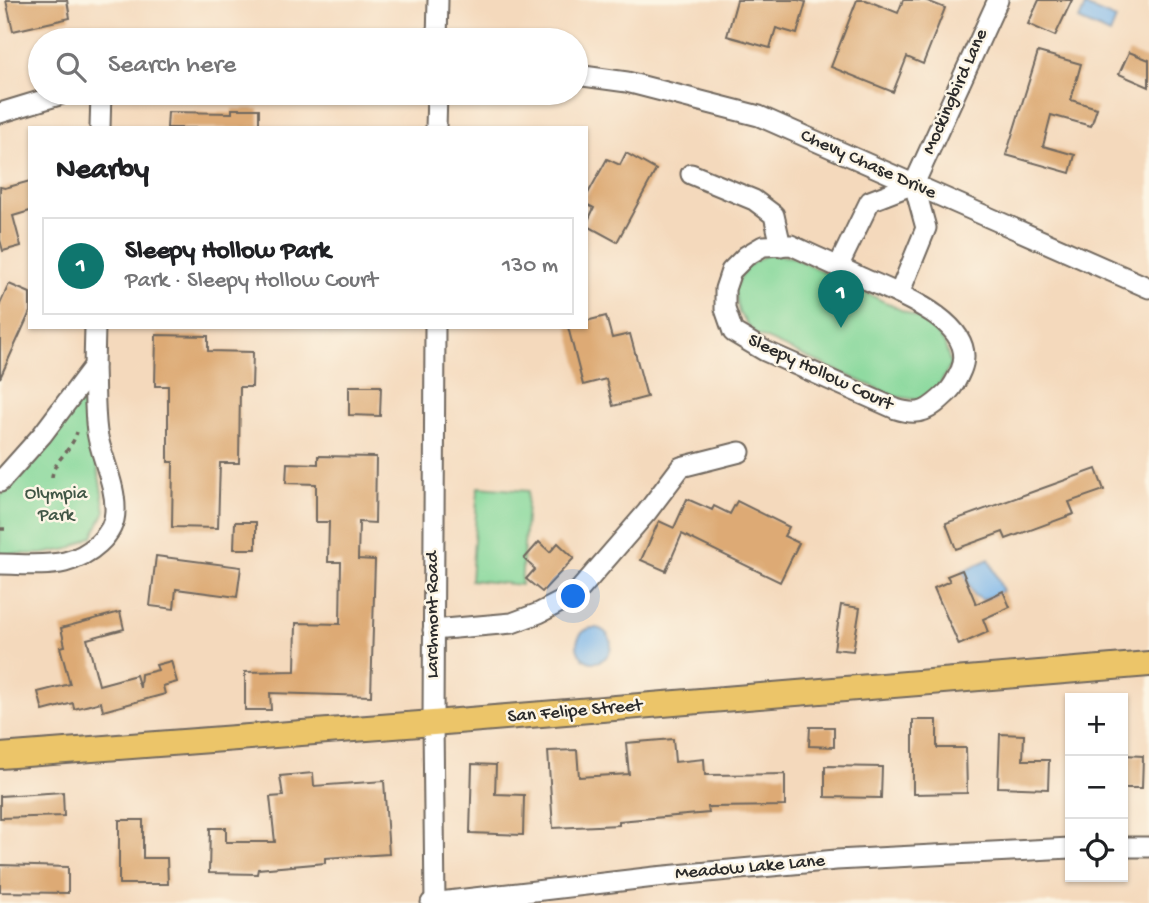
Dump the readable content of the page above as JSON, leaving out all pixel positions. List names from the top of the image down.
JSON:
{
  "streets": {
    "main road": ["San Felipe Street"],
    "street": [
      "Mockingbird Lane",
      "Chevy Chase Drive",
      "Sleepy Hollow Court",
      "Larchmont Road",
      "Meadow Lake Lane"
    ]
  },
  "crossings": [
    ["Mockingbird Lane", "Chevy Chase Drive"],
    ["Larchmont Road", "San Felipe Street"],
    ["Larchmont Road", "Meadow Lake Lane"]
  ],
  "parks": ["Olympia Park"],
  "page": {
    "search": "Search here",
    "heading": "Nearby",
    "list": [
      {
        "mark": "1",
        "name": "Sleepy Hollow Park",
        "note": "Park · Sleepy Hollow Court",
        "value": "130 m"
      }
    ],
    "pins": "1",
    "map_buttons": ["+", "−"]
  }
}
